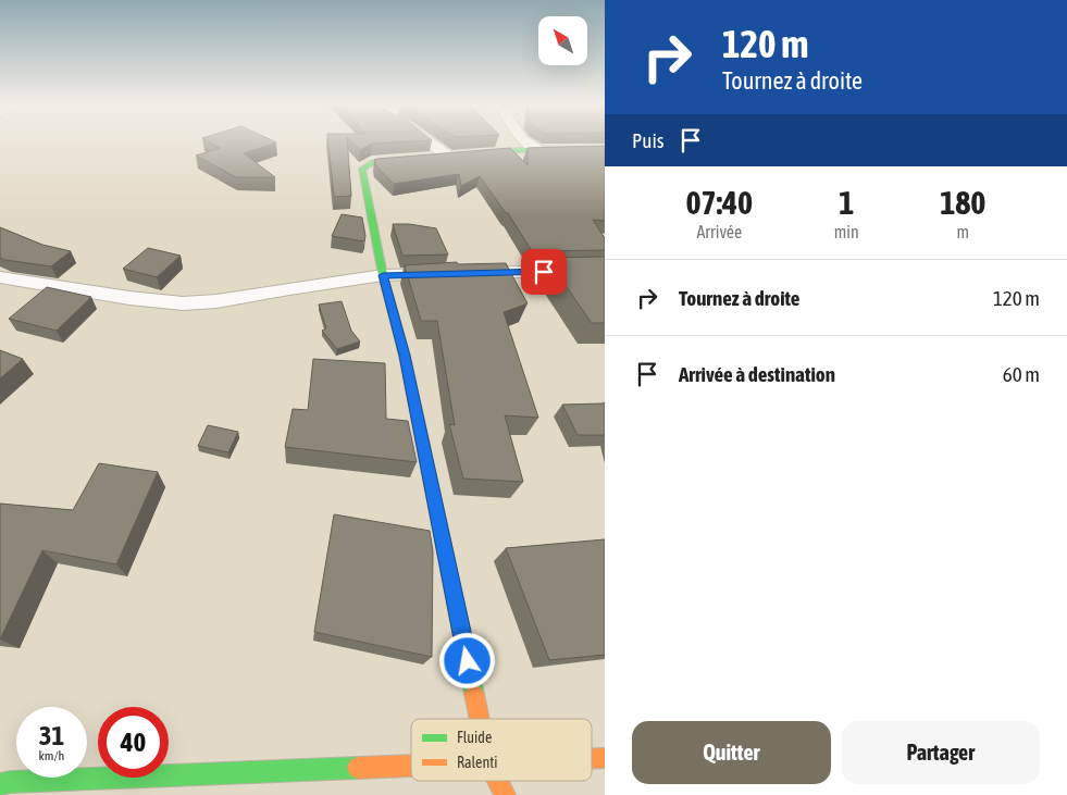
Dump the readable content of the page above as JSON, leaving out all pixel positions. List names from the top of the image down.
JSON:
{
  "legend": ["Fluide", "Ralenti"],
  "north": "top left",
  "page": {
    "turn": ["120 m", "Tournez à droite"],
    "then": "Puis",
    "eta": [
      "07:40",
      "Arrivée",
      "1",
      "min",
      "180",
      "m"
    ],
    "list": [
      {
        "name": "Tournez à droite",
        "value": "120 m"
      },
      {
        "name": "Arrivée à destination",
        "value": "60 m"
      }
    ],
    "speed": "31 km/h",
    "limit": "40",
    "buttons": ["Quitter", "Partager"]
  }
}
